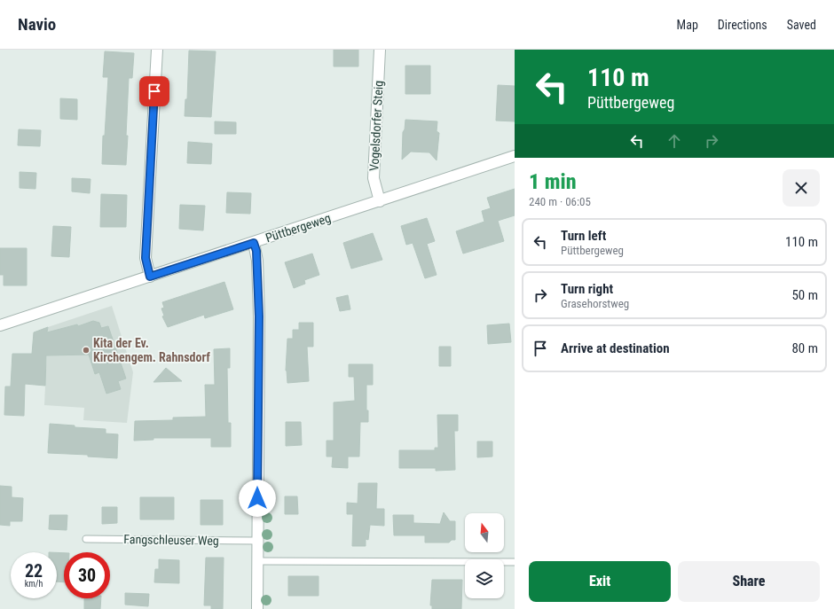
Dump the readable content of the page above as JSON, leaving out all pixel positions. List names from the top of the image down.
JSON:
{
  "streets": {
    "street": ["Vogelsdorfer Steig", "Püttbergeweg"],
    "lane": ["Fangschleuser Weg"]
  },
  "crossings": [
    ["Vogelsdorfer Steig", "Püttbergeweg"]
  ],
  "places": ["Kita der Ev. Kirchengem. Rahnsdorf"],
  "north": "top",
  "page": {
    "header": "Navio",
    "nav": ["Map", "Directions", "Saved"],
    "turn": ["110 m", "Püttbergeweg"],
    "heading": ["1 min", "240 m · 06:05"],
    "list": [
      {
        "name": "Turn left",
        "note": "Püttbergeweg",
        "value": "110 m"
      },
      {
        "name": "Turn right",
        "note": "Grasehorstweg",
        "value": "50 m"
      },
      {
        "name": "Arrive at destination",
        "value": "80 m"
      }
    ],
    "speed": "22 km/h",
    "limit": "30",
    "buttons": ["Exit", "Share"]
  }
}
